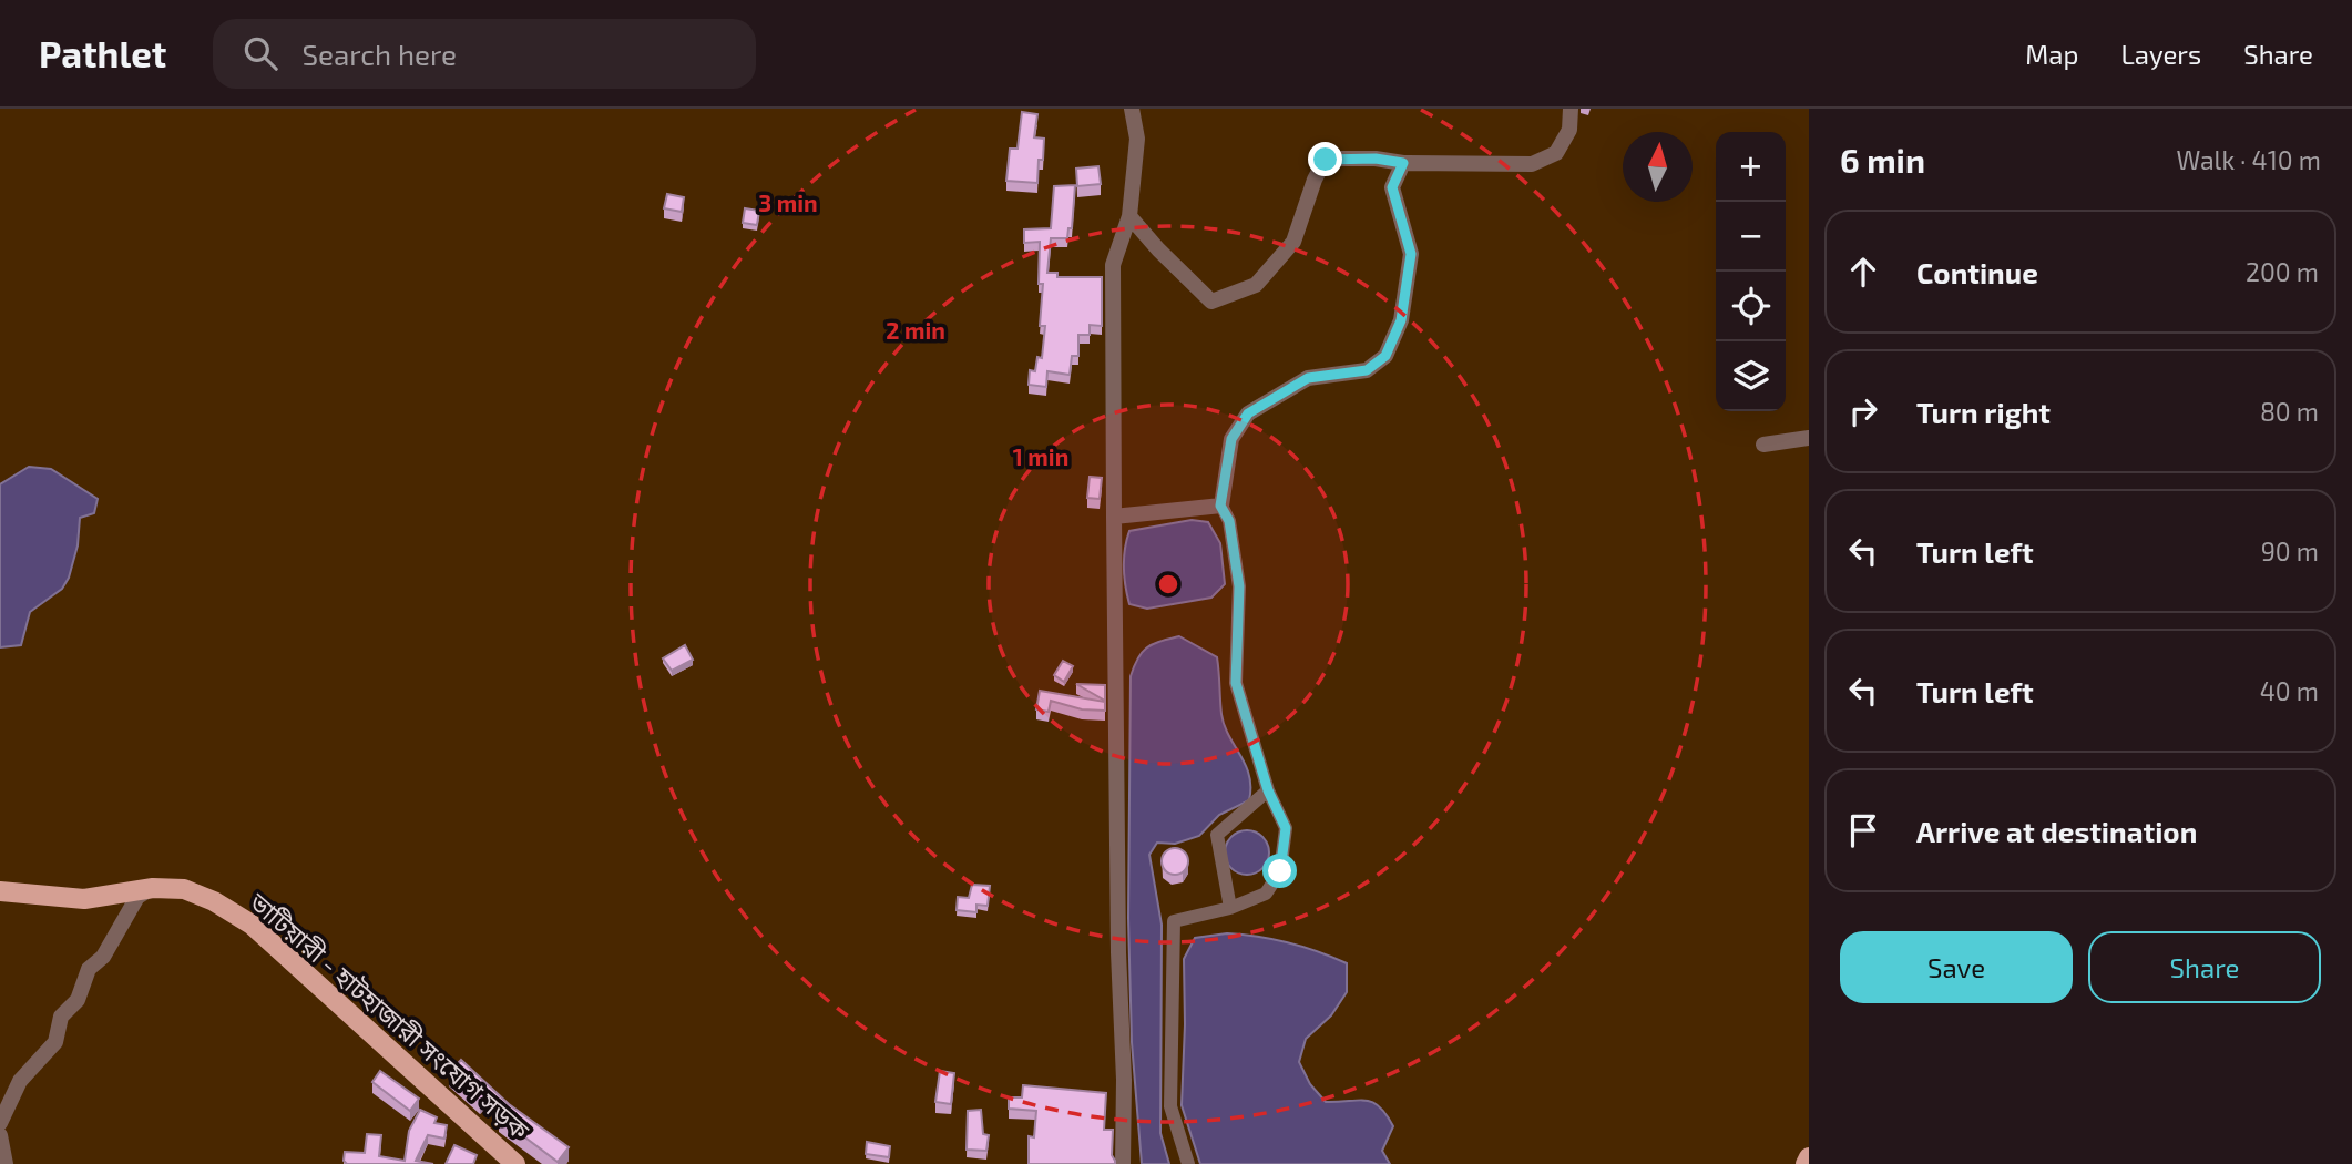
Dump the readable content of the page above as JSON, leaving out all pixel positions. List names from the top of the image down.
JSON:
{
  "streets": {
    "main road": ["ভাটিয়ারী - হাটহাজারী সংযোগ সড়ক"]
  },
  "north": "top",
  "page": {
    "header": "Pathlet",
    "search": "Search here",
    "nav": ["Map", "Layers", "Share"],
    "heading": ["6 min", "Walk · 410 m"],
    "map_buttons": ["+", "−"],
    "list": [
      ["Continue", "200 m"],
      ["Turn right", "80 m"],
      ["Turn left", "90 m"],
      ["Turn left", "40 m"],
      "Arrive at destination"
    ],
    "buttons": ["Save", "Share"]
  },
  "rings": ["3 min", "2 min", "1 min"]
}
